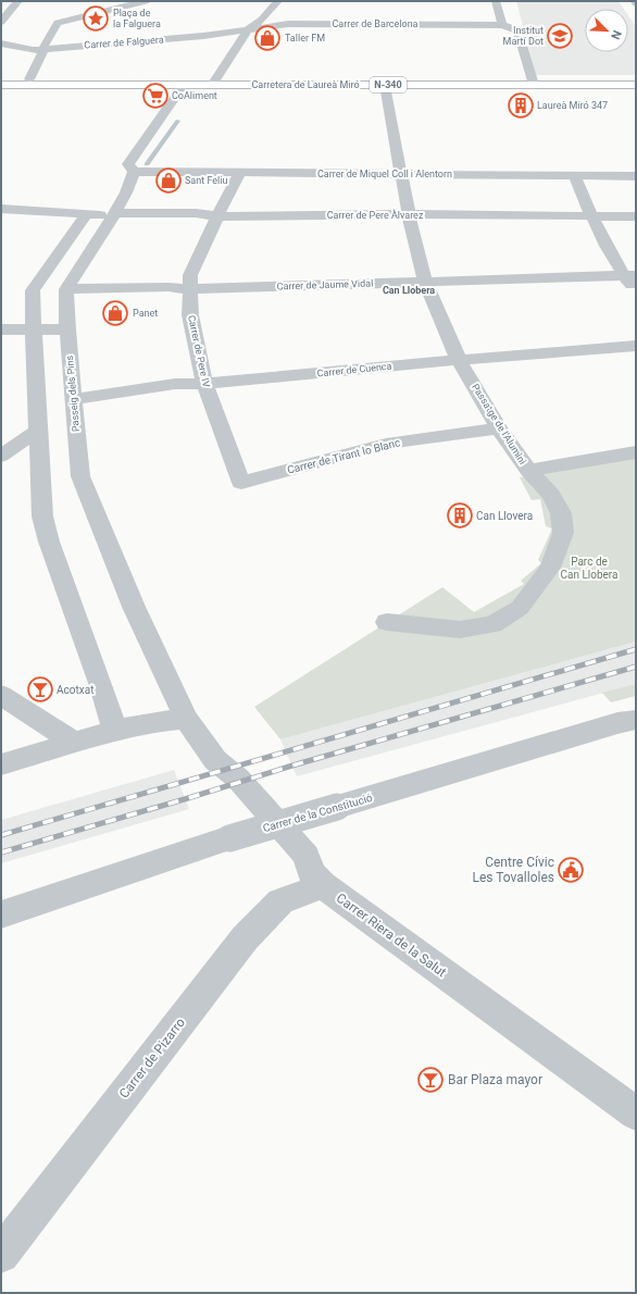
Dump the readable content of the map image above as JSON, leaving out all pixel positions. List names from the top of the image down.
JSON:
{
  "streets": {
    "main road": ["Carretera de Laureà Miró", "N-340"],
    "street": [
      "Carrer de Barcelona",
      "Carrer de Falguera",
      "Carrer de Miquel Coll i Alentorn",
      "Carrer de Pere Àlvarez",
      "Carrer de Jaume Vidal",
      "Carrer de Pere IV",
      "Carrer de Cuenca",
      "Passeig dels Pins",
      "Passatge de l'Alumini",
      "Carrer de Tirant lo Blanc",
      "Carrer de la Constitució",
      "Carrer Riera de la Salut",
      "Carrer de Pizarro"
    ]
  },
  "crossings": [
    ["Carrer de Barcelona", "Carrer de Falguera"],
    ["Carrer de Miquel Coll i Alentorn", "Carrer de Pere IV"],
    ["Carrer de Miquel Coll i Alentorn", "Passatge de l'Alumini"],
    ["Carrer de Pere Àlvarez", "Carrer de Pere IV"],
    ["Carrer de Pere Àlvarez", "Passatge de l'Alumini"],
    ["Carrer de Jaume Vidal", "Carrer de Pere IV"],
    ["Carrer de Jaume Vidal", "Passeig dels Pins"],
    ["Carrer de Jaume Vidal", "Passatge de l'Alumini"],
    ["Carrer de Pere IV", "Carrer de Cuenca"],
    ["Carrer de Pere IV", "Carrer de Tirant lo Blanc"],
    ["Carrer de Cuenca", "Passeig dels Pins"],
    ["Carrer de Cuenca", "Passatge de l'Alumini"],
    ["Passeig dels Pins", "Carrer Riera de la Salut"],
    ["Passatge de l'Alumini", "Carrer de Tirant lo Blanc"],
    ["Carrer Riera de la Salut", "Carrer de Pizarro"]
  ],
  "districts": ["Can Llobera"],
  "parks": ["Parc de Can Llobera"],
  "places": {
    "place": ["Plaça de la Falguera"],
    "school or university": ["Institut Martí Dot"],
    "shop": ["Taller FM", "Sant Feliu", "Panet"],
    "supermarket": ["CoAliment"],
    "building": ["Laureà Miró 347", "Can Llovera"],
    "bar": ["Acotxat", "Bar Plaza mayor"],
    "public building": ["Centre Cívic Les Tovalloles"]
  },
  "north": "bottom right"
}
